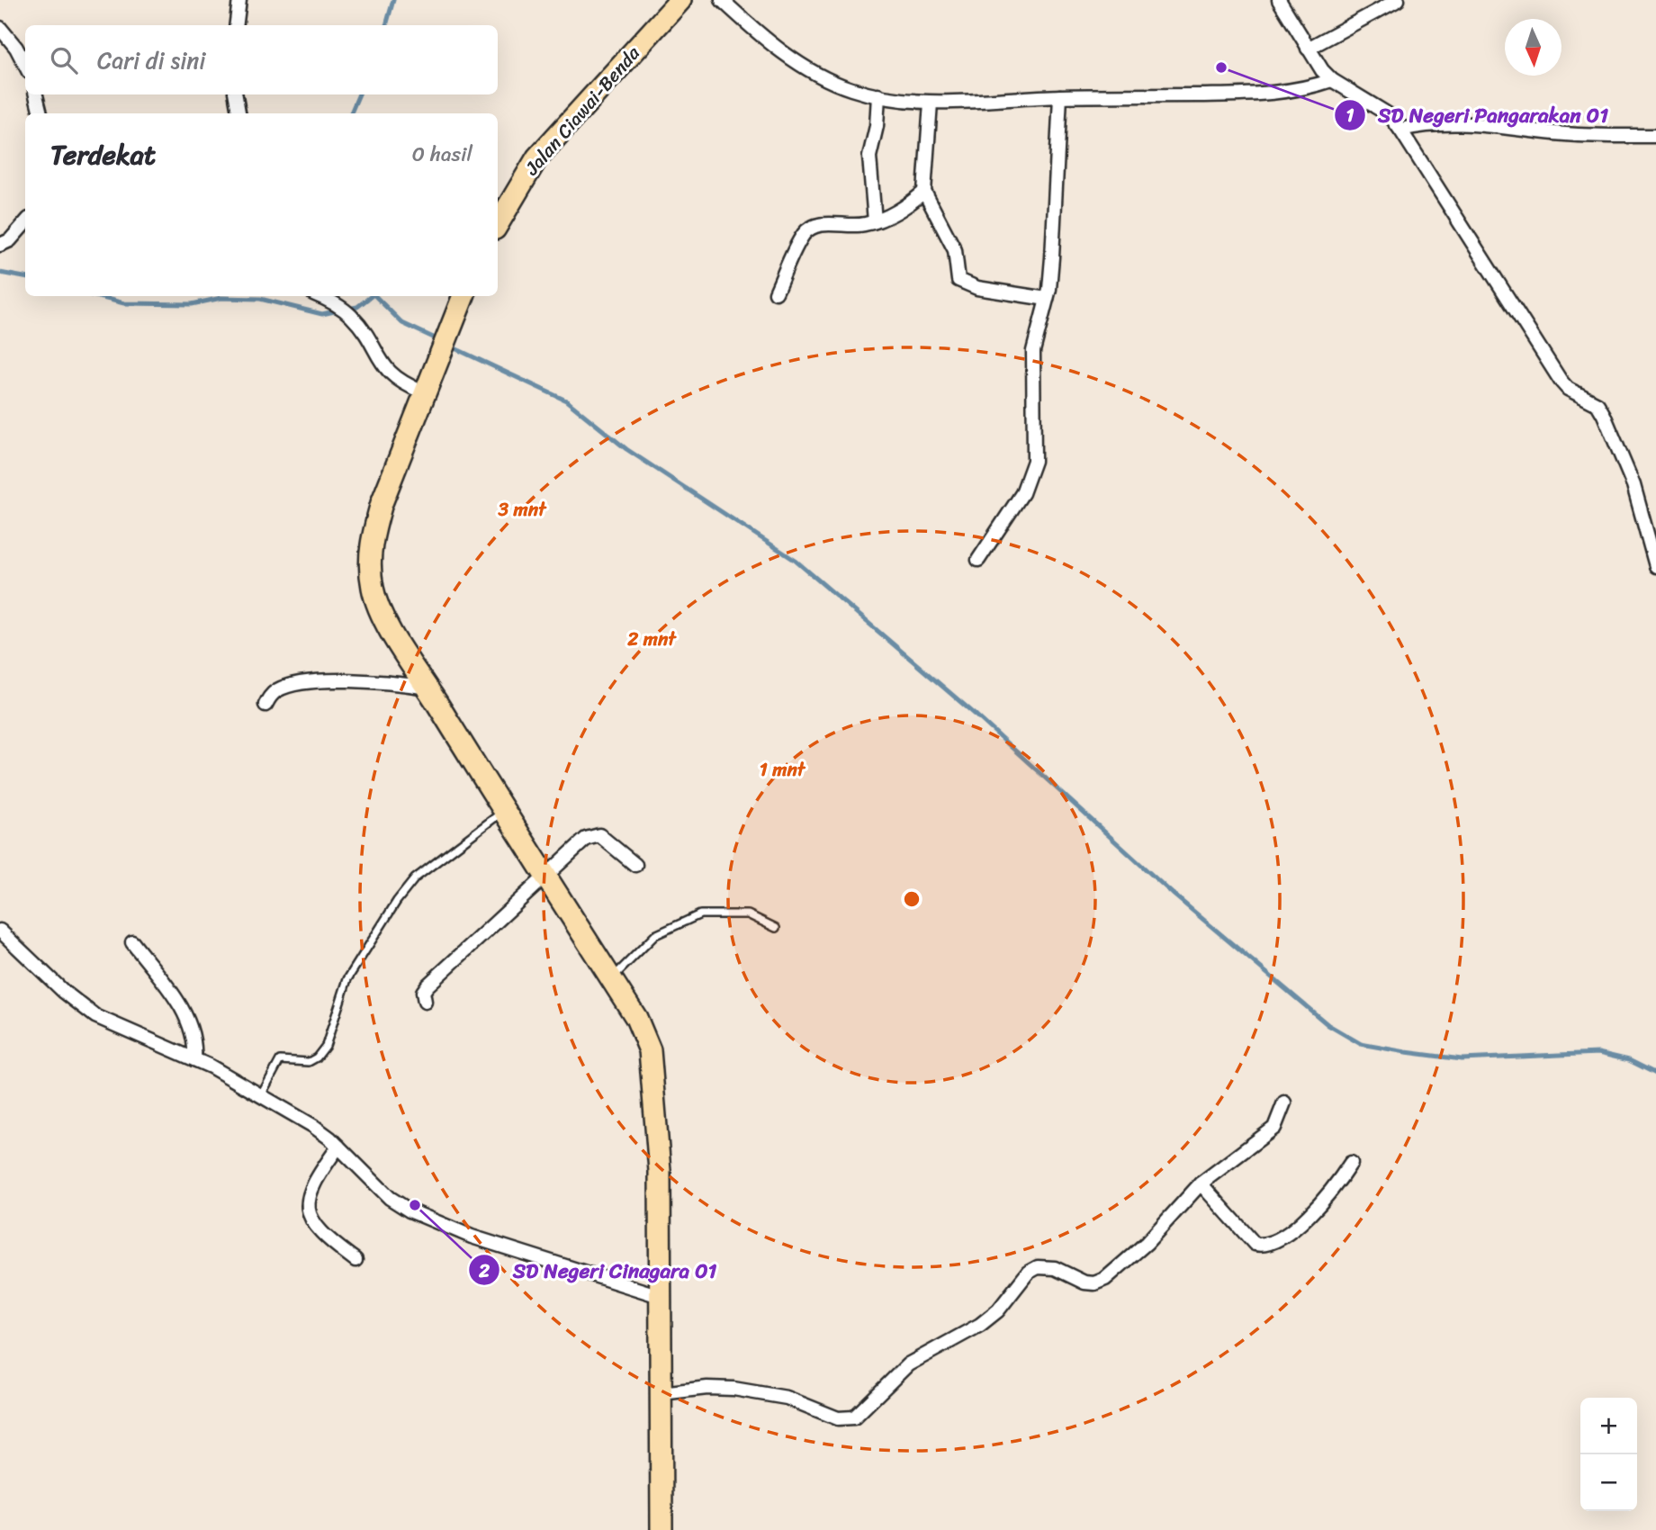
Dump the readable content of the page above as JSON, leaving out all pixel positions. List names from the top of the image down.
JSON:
{
  "streets": {
    "highway": ["Jalan Ciawai-Benda"]
  },
  "places": ["SD Negeri Pangarakan 01", "SD Negeri Cinagara 01"],
  "north": "bottom",
  "page": {
    "search": "Cari di sini",
    "heading": ["Terdekat", "0 hasil"],
    "map_buttons": ["+", "−"]
  },
  "rings": ["3 mnt", "2 mnt", "1 mnt"]
}
